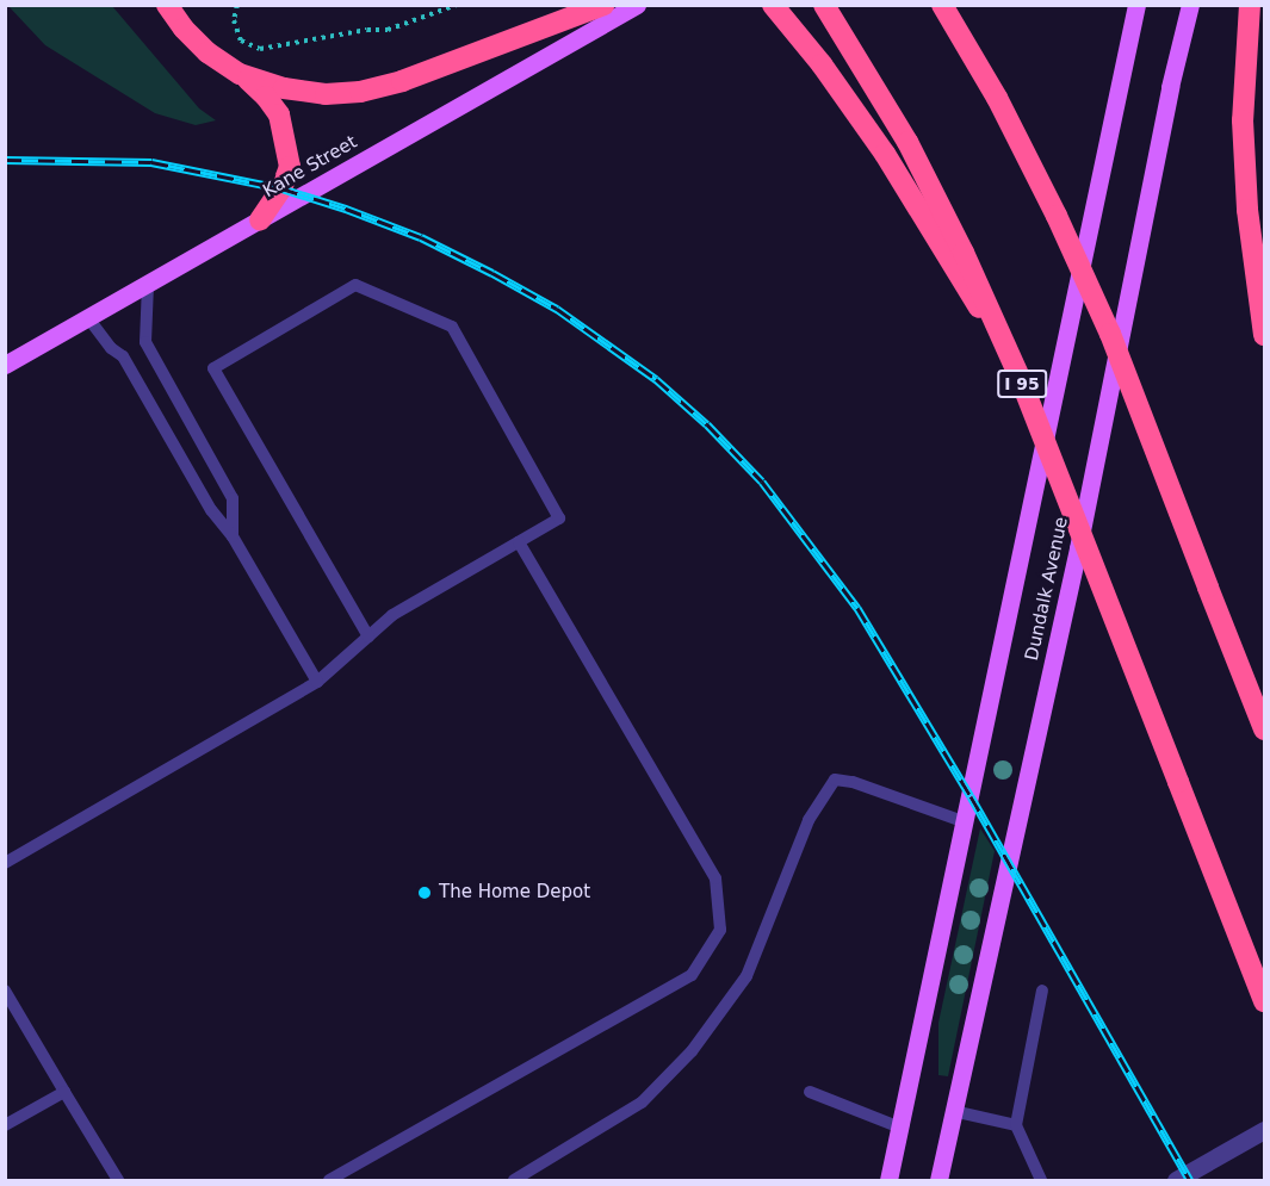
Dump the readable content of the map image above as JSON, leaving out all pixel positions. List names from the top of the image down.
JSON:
{
  "streets": {
    "highway": ["I 95"],
    "main road": ["Kane Street", "Dundalk Avenue"]
  },
  "places": ["The Home Depot"]
}
